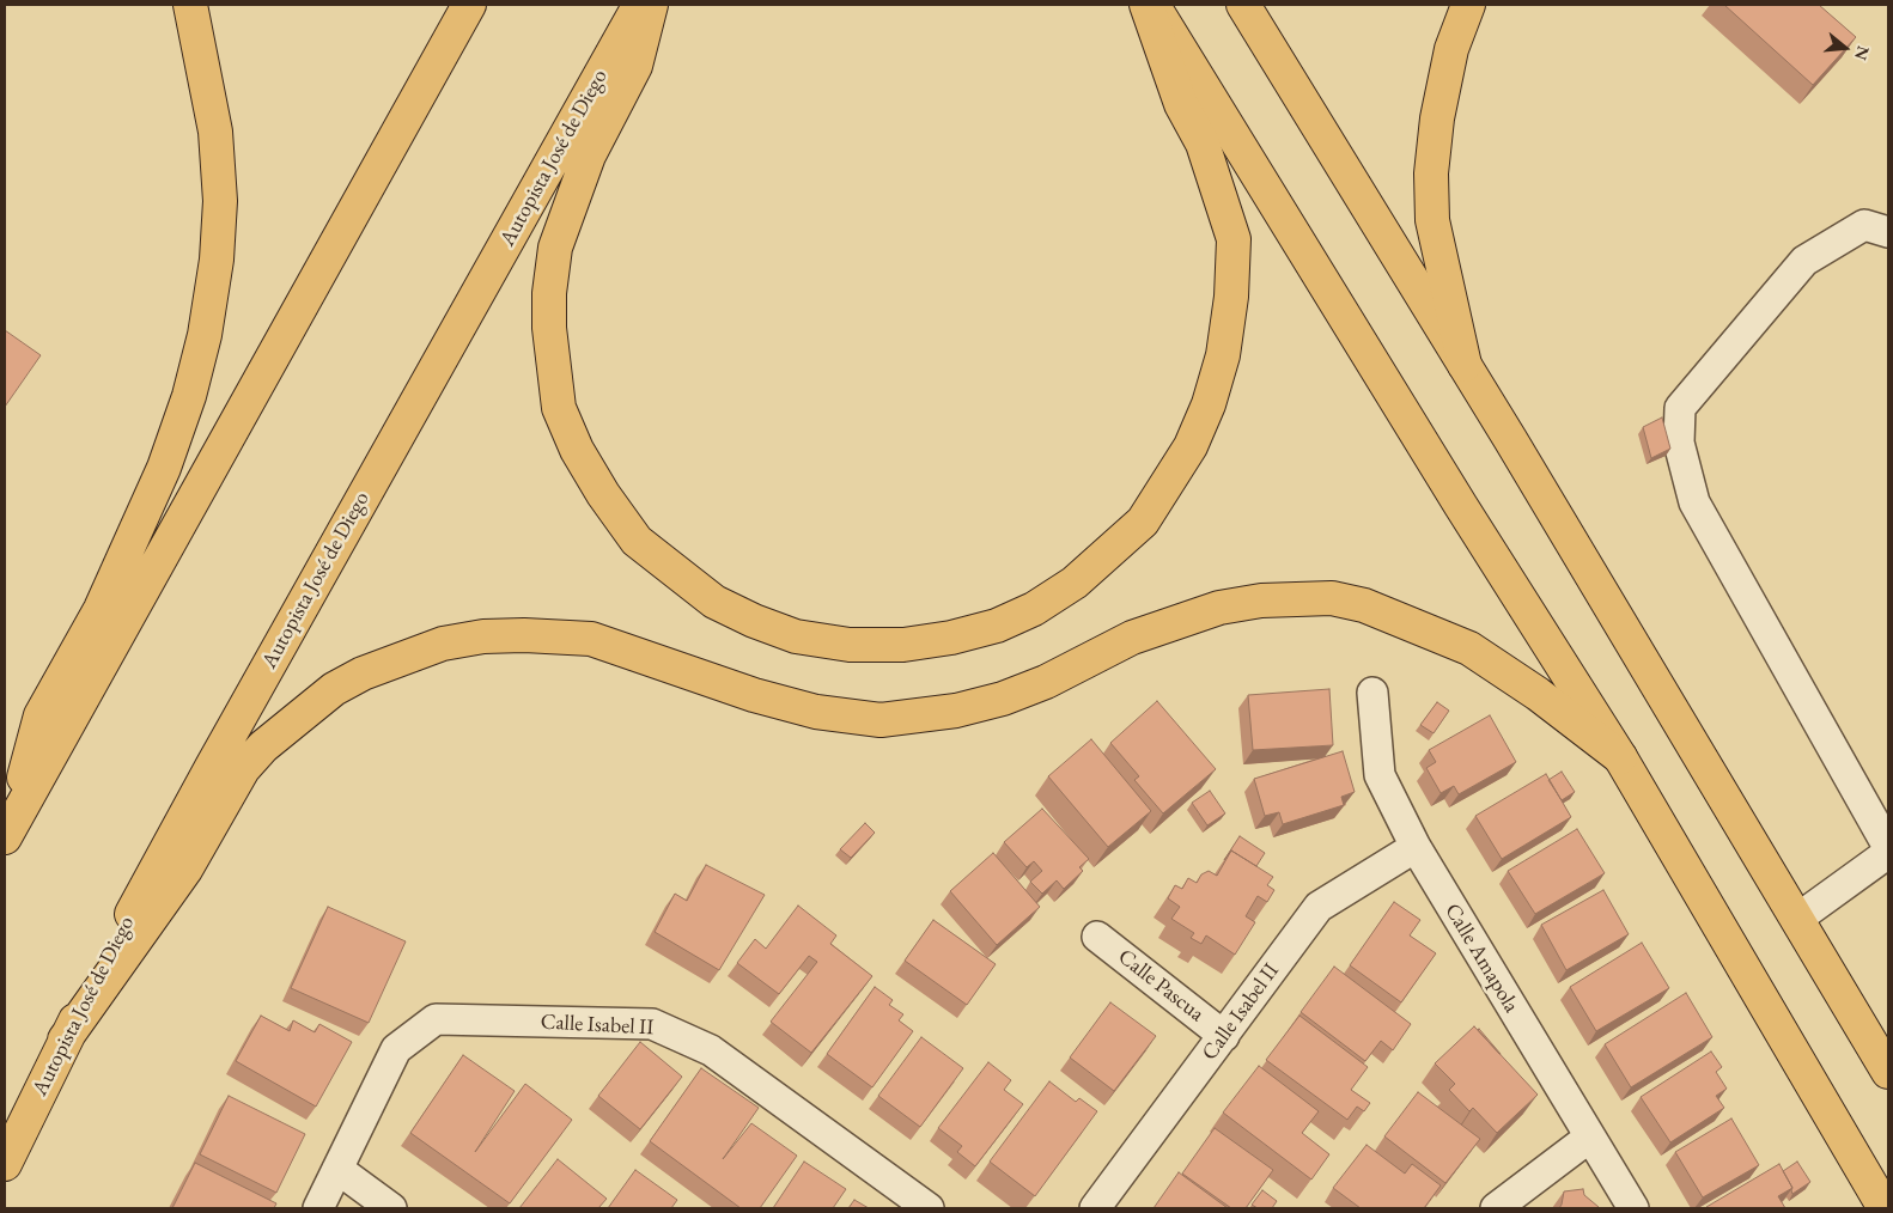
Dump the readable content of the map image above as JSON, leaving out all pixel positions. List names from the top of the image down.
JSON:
{
  "streets": {
    "main road": ["Autopista José de Diego"],
    "street": ["Calle Amapola", "Calle Pascua", "Calle Isabel II"]
  },
  "crossings": [
    ["Calle Amapola", "Calle Isabel II"],
    ["Calle Pascua", "Calle Isabel II"]
  ],
  "north": "right"
}
